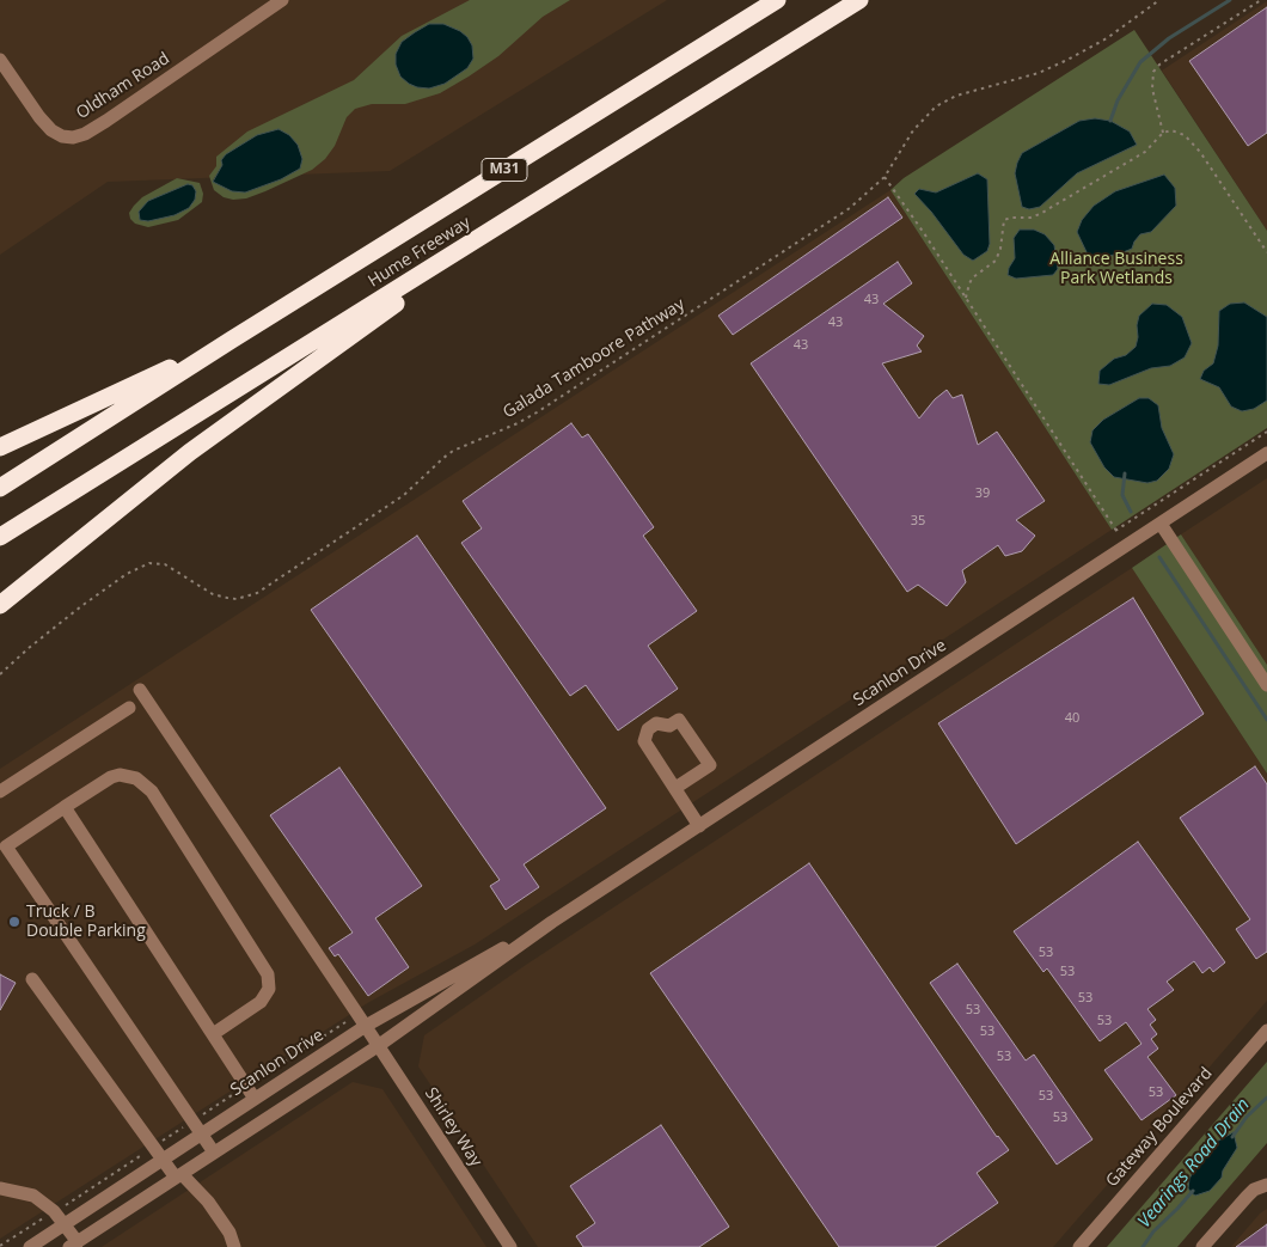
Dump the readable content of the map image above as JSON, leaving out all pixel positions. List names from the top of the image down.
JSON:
{
  "streets": {
    "highway": ["M31", "Hume Freeway"],
    "street": [
      "Oldham Road",
      "Scanlon Drive",
      "Shirley Way",
      "Gateway Boulevard"
    ],
    "path": ["Galada Tamboore Pathway"]
  },
  "crossings": [
    ["Scanlon Drive", "Shirley Way"]
  ],
  "water": ["Vearings Road Drain"],
  "parks": ["Alliance Business Park Wetlands"],
  "places": ["Truck / B Double Parking"],
  "house_numbers": [
    "43",
    "43",
    "43",
    "39",
    "35",
    "40",
    "53",
    "53",
    "53",
    "53",
    "53",
    "53",
    "53",
    "53",
    "53",
    "53"
  ]
}
